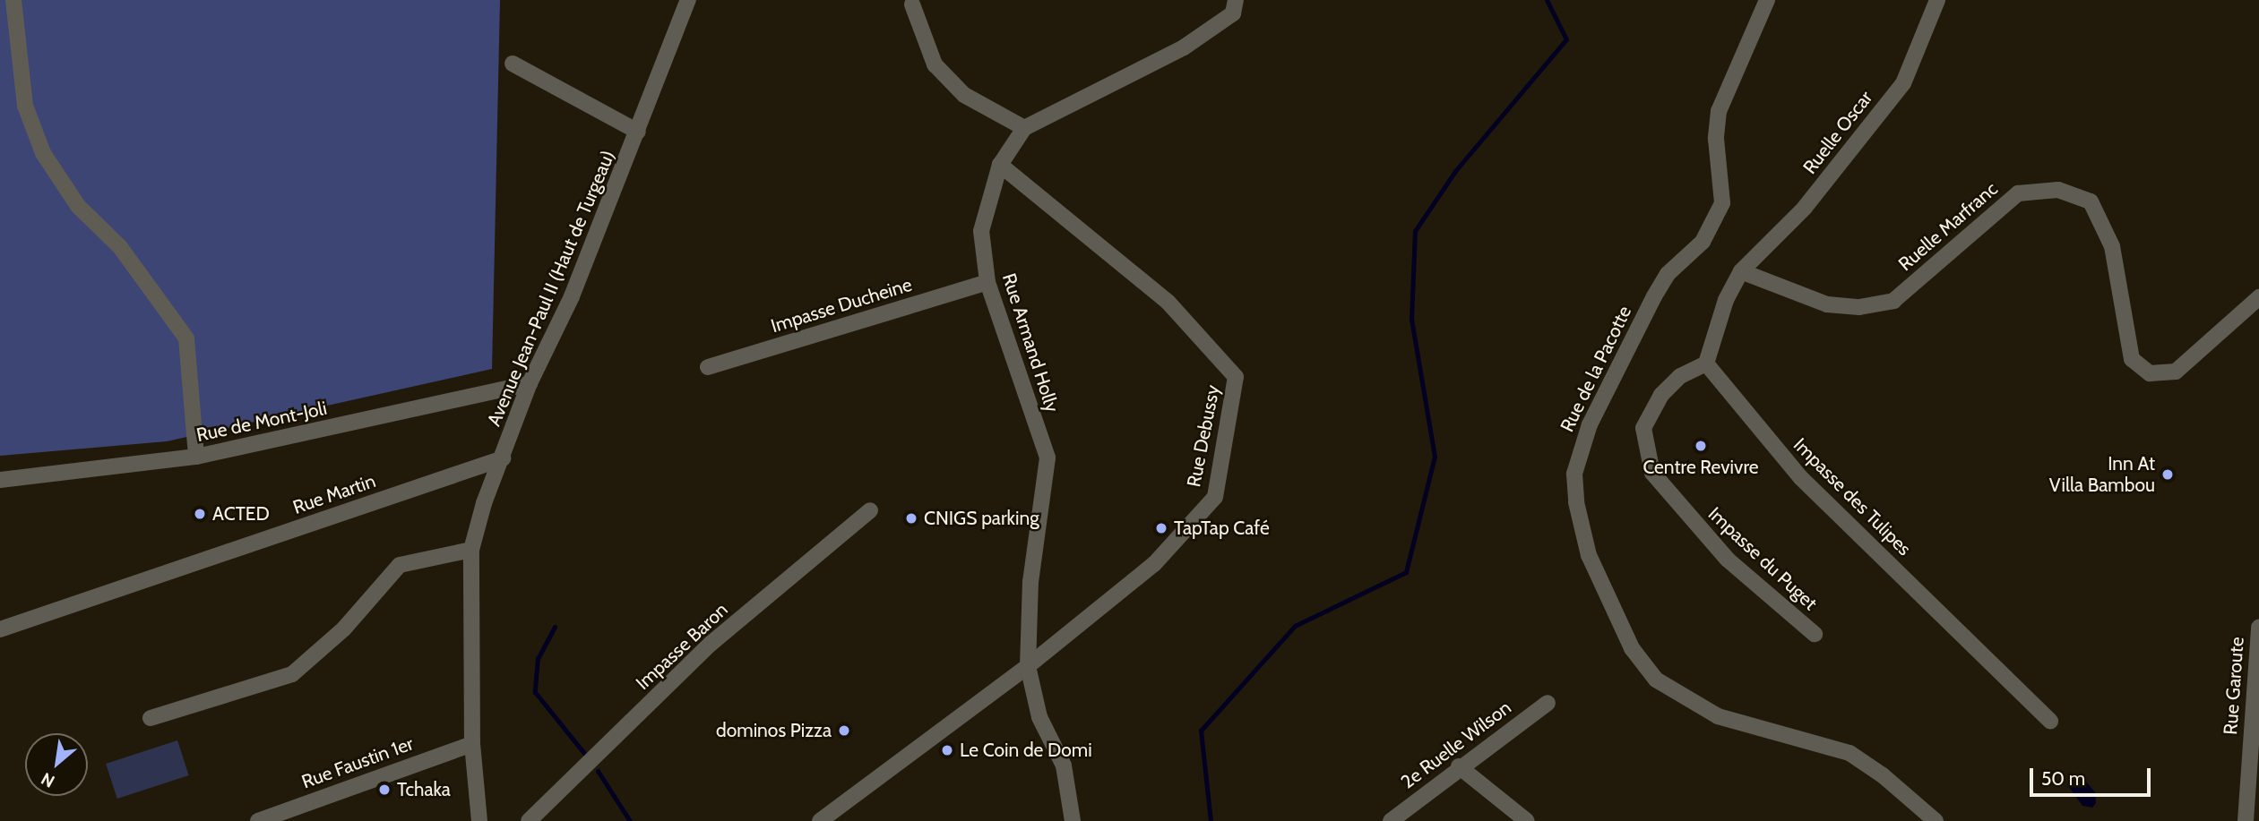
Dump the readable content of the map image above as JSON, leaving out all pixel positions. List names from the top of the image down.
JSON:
{
  "streets": {
    "street": [
      "Ruelle Oscar",
      "Ruelle Marfranc",
      "Avenue Jean-Paul II (Haut de Turgeau)",
      "Impasse Ducheine",
      "Rue Armand Holly",
      "Rue de la Pacotte",
      "Rue de Mont-Joli",
      "Rue Debussy",
      "Rue Martin",
      "Impasse des Tulipes",
      "Impasse du Puget",
      "Impasse Baron",
      "Rue Garoute",
      "2e Ruelle Wilson",
      "Rue Faustin 1er"
    ]
  },
  "crossings": [
    ["Ruelle Oscar", "Ruelle Marfranc"],
    ["Avenue Jean-Paul II (Haut de Turgeau)", "Rue de Mont-Joli"],
    ["Avenue Jean-Paul II (Haut de Turgeau)", "Rue Martin"],
    ["Avenue Jean-Paul II (Haut de Turgeau)", "Rue Faustin 1er"],
    ["Impasse Ducheine", "Rue Armand Holly"],
    ["Rue Armand Holly", "Rue Debussy"],
    ["Impasse des Tulipes", "Impasse du Puget"]
  ],
  "places": [
    "Centre Revivre",
    "Inn At Villa Bambou",
    "ACTED",
    "CNIGS parking",
    "TapTap Café",
    "dominos Pizza",
    "Le Coin de Domi",
    "Tchaka"
  ],
  "scale_bar": "50 m",
  "north": "bottom left"
}
